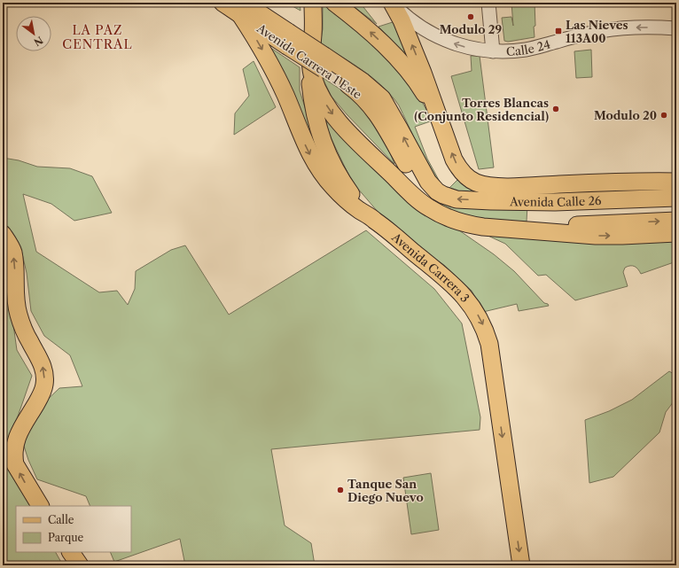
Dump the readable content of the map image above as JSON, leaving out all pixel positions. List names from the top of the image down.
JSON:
{
  "streets": {
    "main road": ["Avenida Carrera 1 Este", "Avenida Calle 26", "Avenida Carrera 3"],
    "street": ["Calle 24"]
  },
  "crossings": [
    ["Avenida Carrera 1 Este", "Avenida Calle 26"],
    ["Avenida Carrera 1 Este", "Avenida Carrera 3"]
  ],
  "one_way": ["Calle 24"],
  "districts": ["LA PAZ CENTRAL"],
  "places": {
    "other": [
      "Modulo 29",
      "Torres Blancas (Conjunto Residencial)",
      "Modulo 20",
      "Tanque San Diego Nuevo"
    ],
    "transit": ["Las Nieves 113A00"]
  },
  "legend": ["Calle", "Parque"],
  "north": "bottom right"
}
